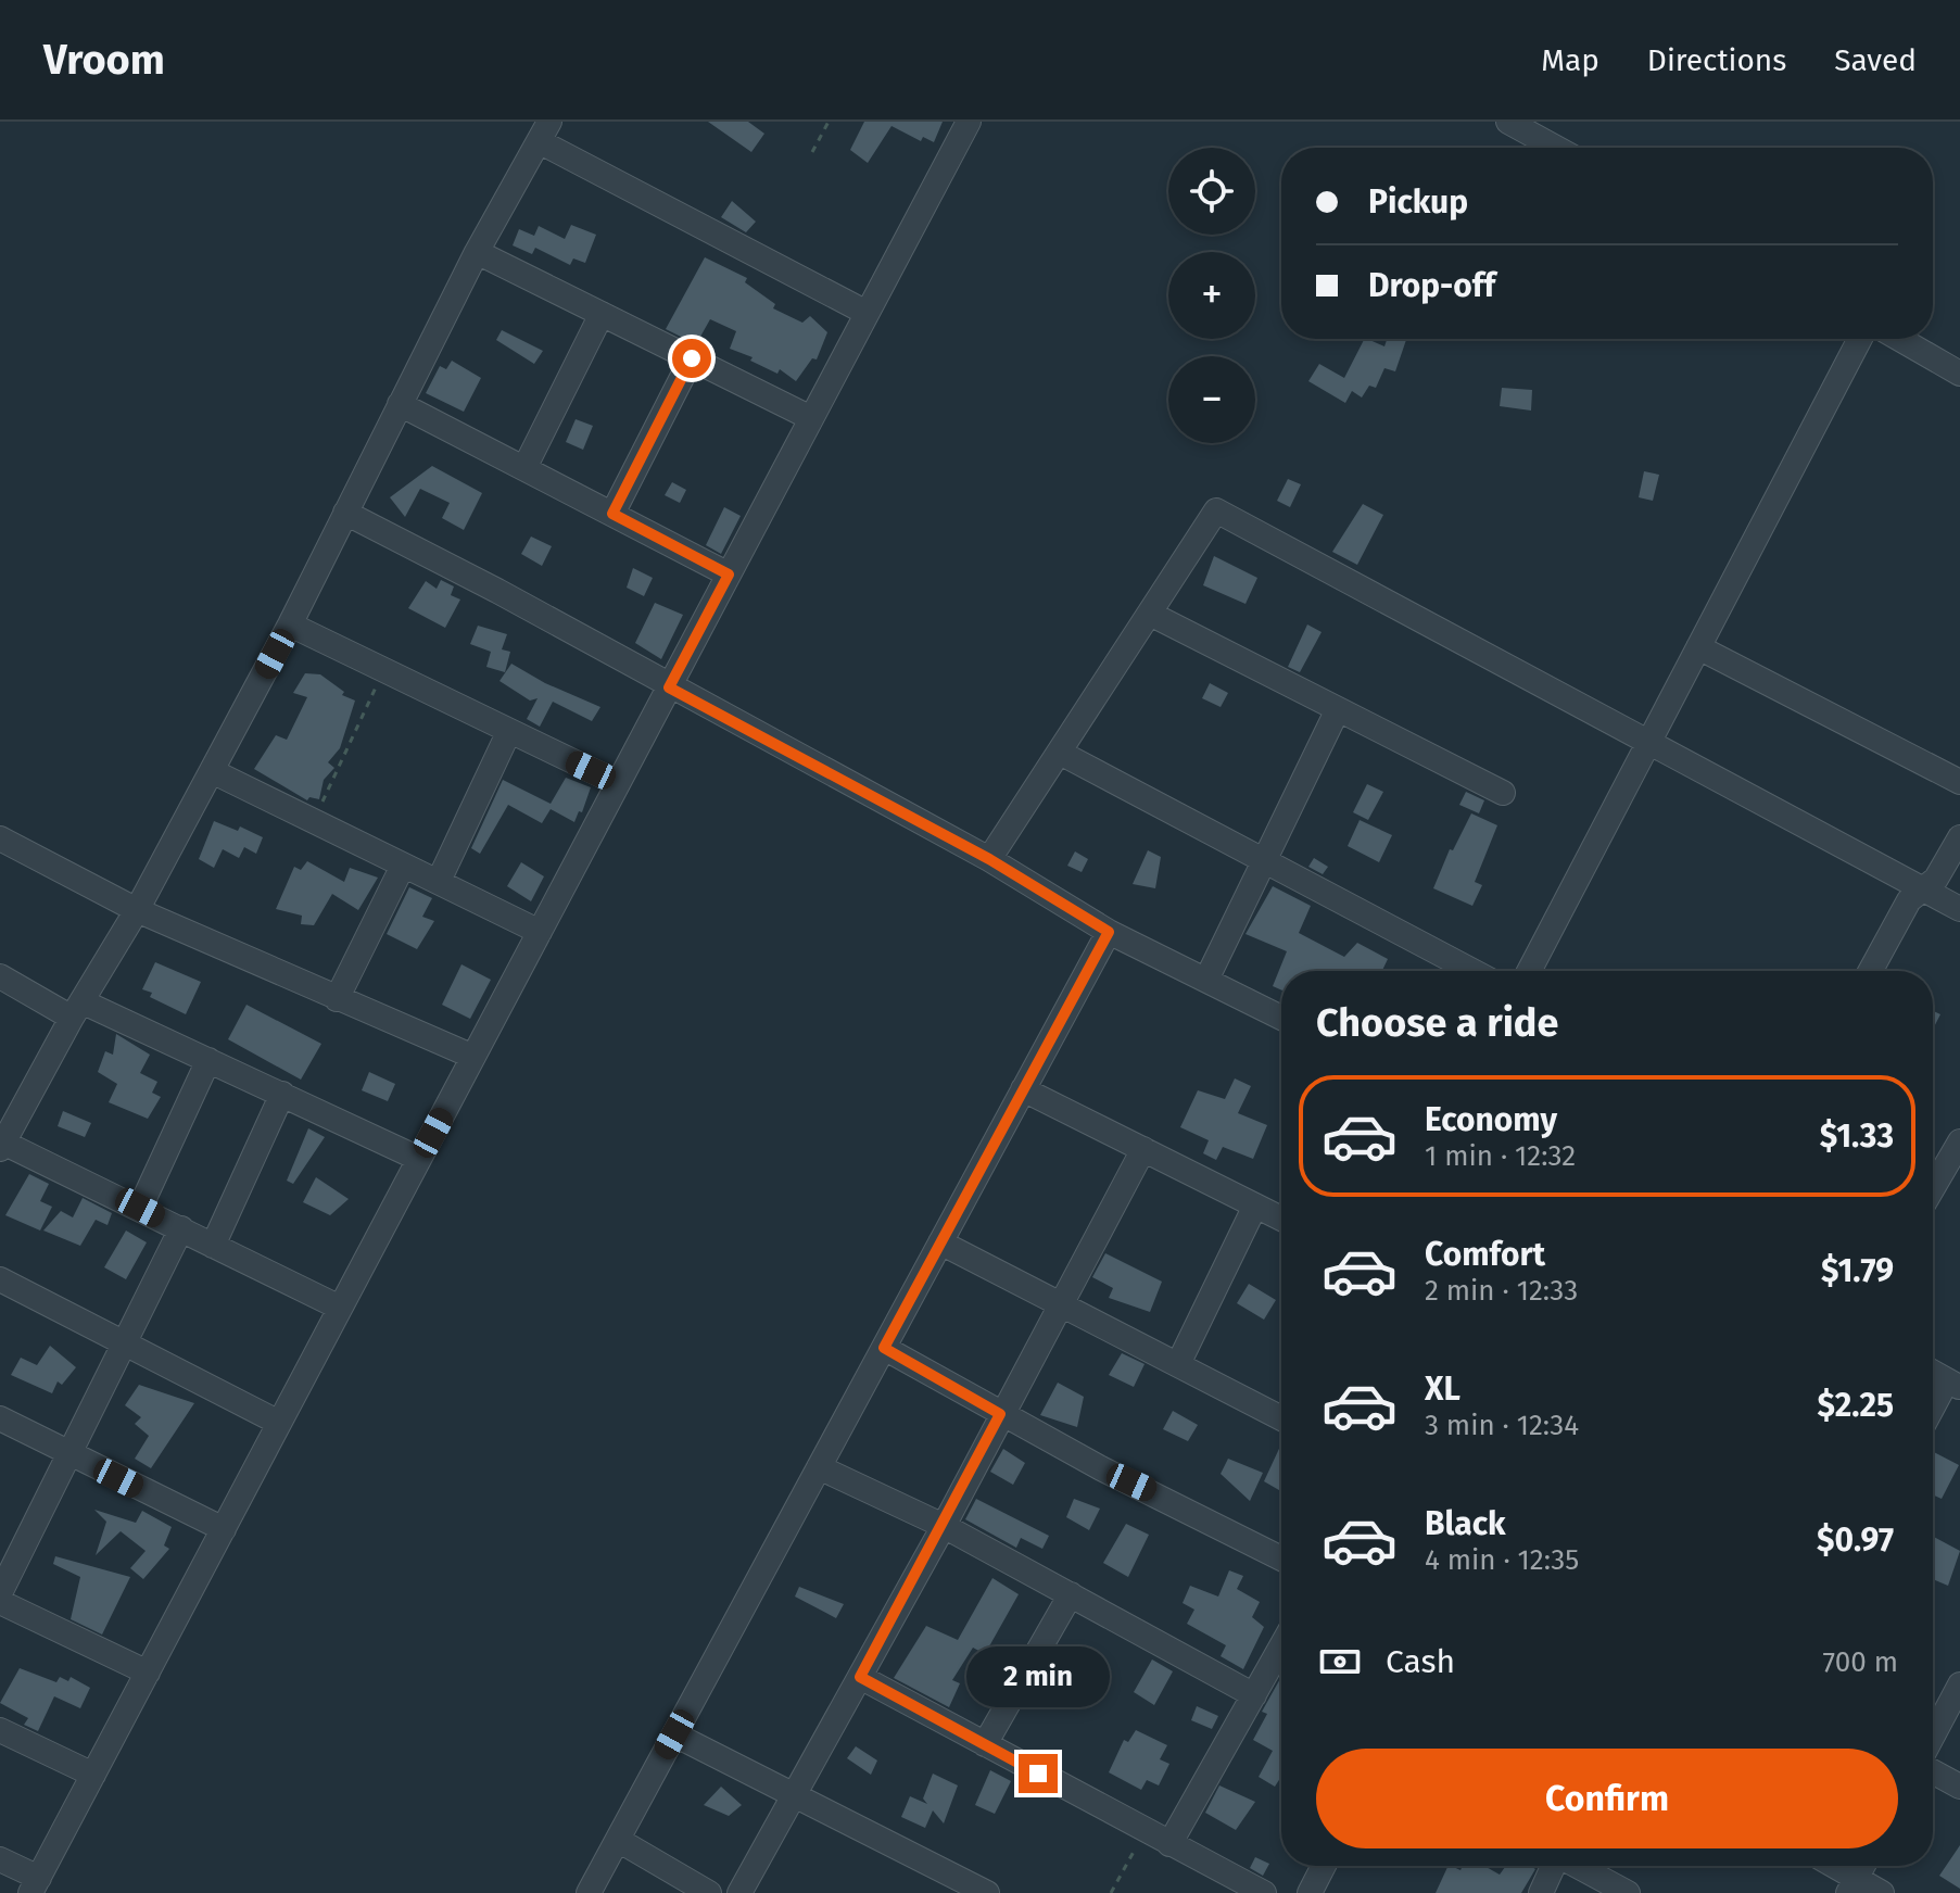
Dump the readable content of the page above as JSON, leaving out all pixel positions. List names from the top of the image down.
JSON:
{
  "page": {
    "header": "Vroom",
    "nav": ["Map", "Directions", "Saved"],
    "map_buttons": ["+", "−"],
    "banner": ["Pickup", "Drop-off"],
    "heading": "Choose a ride",
    "list": [
      {
        "name": "Economy",
        "note": "1 min · 12:32",
        "value": "$1.33"
      },
      {
        "name": "Comfort",
        "note": "2 min · 12:33",
        "value": "$1.79"
      },
      {
        "name": "XL",
        "note": "3 min · 12:34",
        "value": "$2.25"
      },
      {
        "name": "Black",
        "note": "4 min · 12:35",
        "value": "$0.97"
      }
    ],
    "pay": ["Cash", "700 m"],
    "bubble": "2 min",
    "buttons": "Confirm"
  }
}
